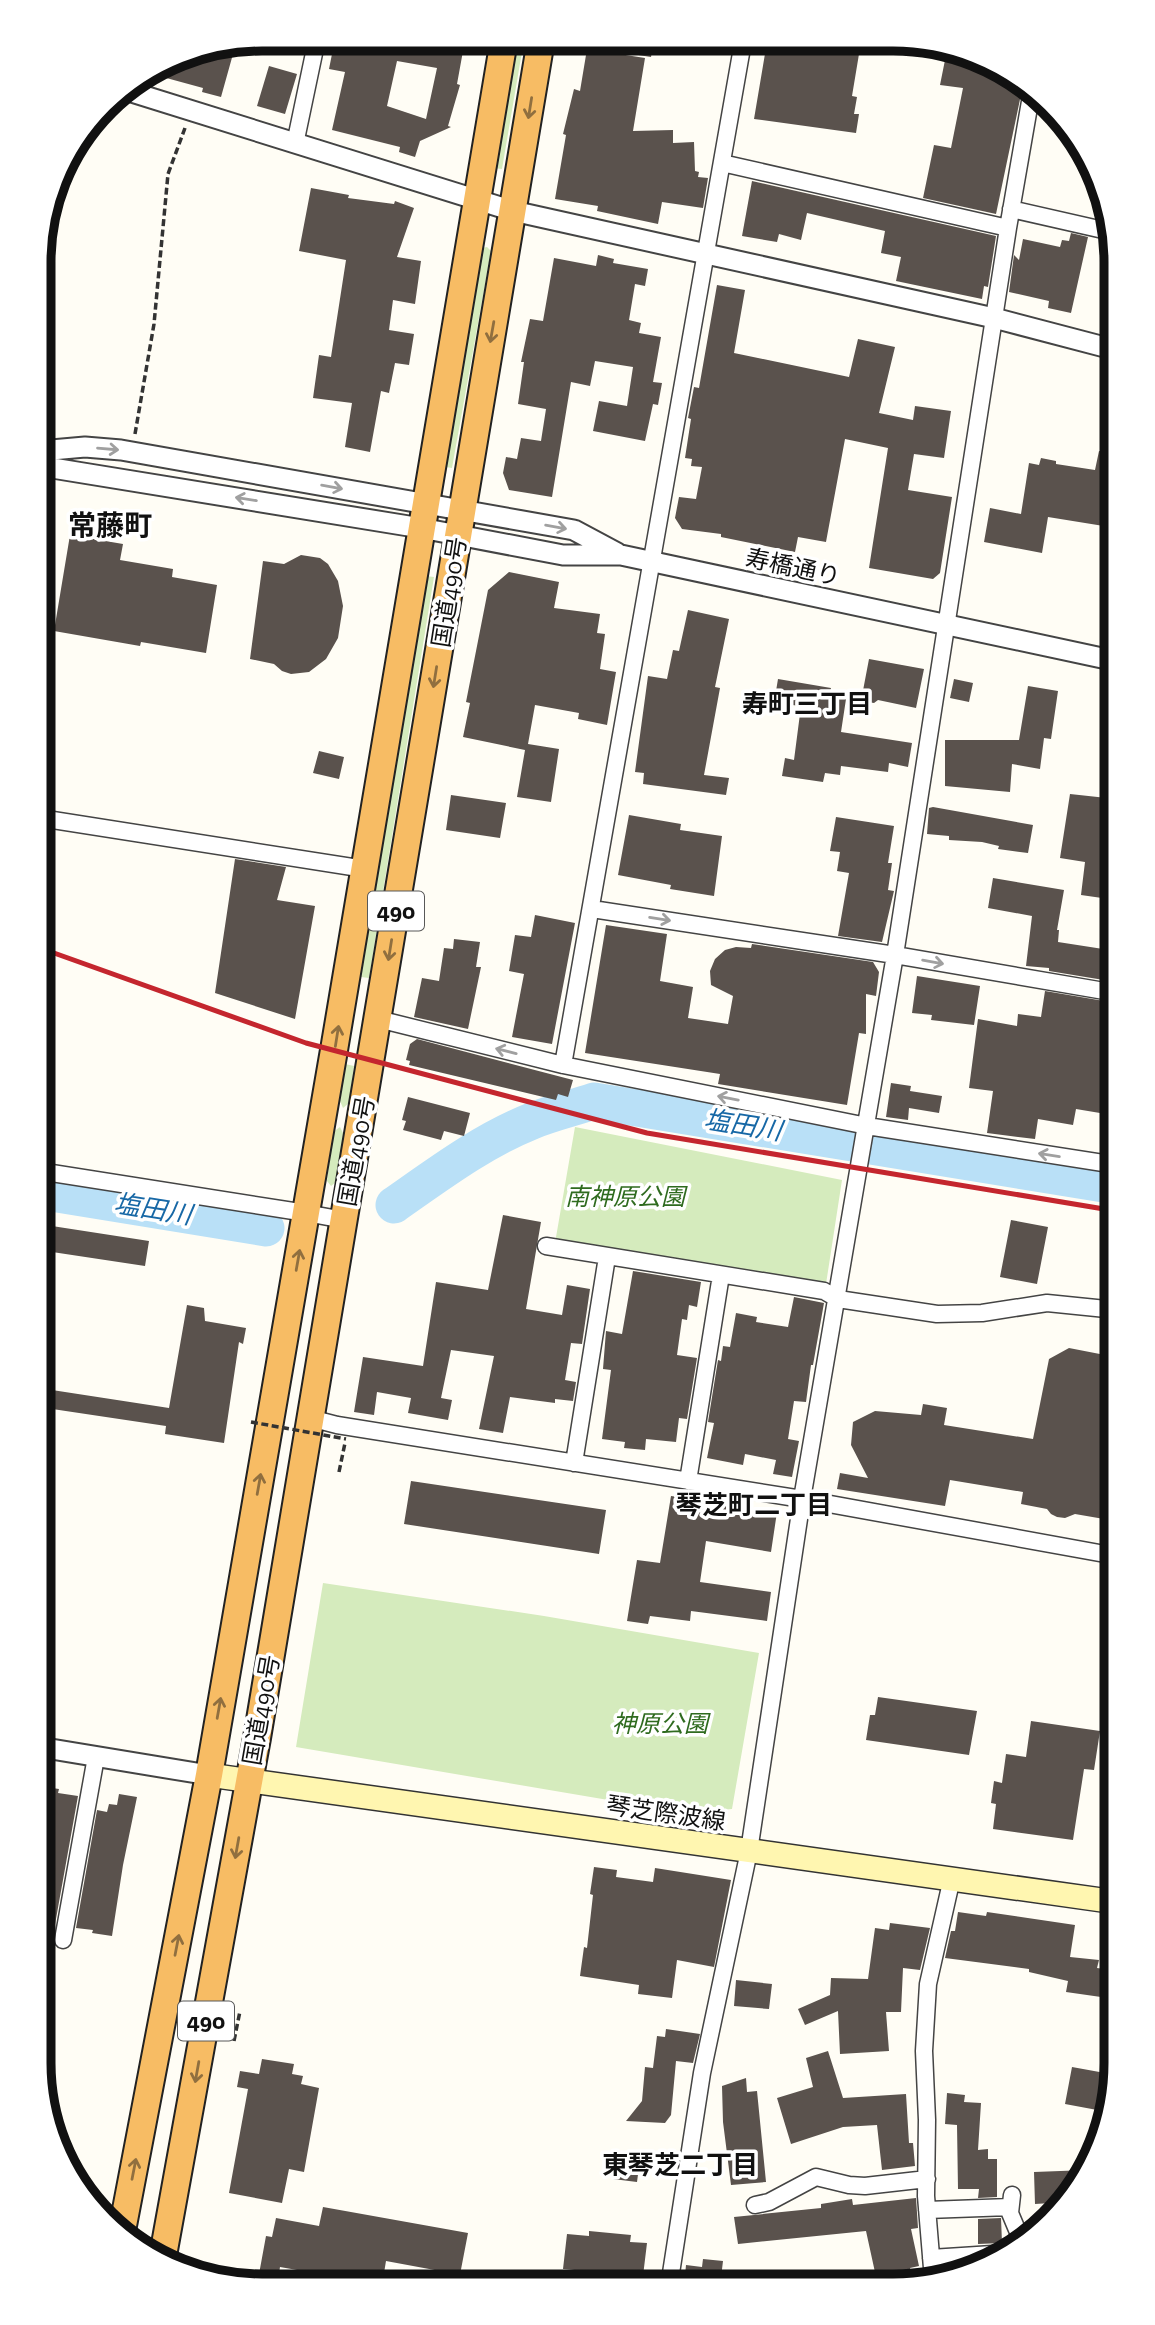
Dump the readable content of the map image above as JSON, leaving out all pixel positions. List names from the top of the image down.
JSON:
{
  "streets": {
    "highway": ["国道490号", "490"],
    "main road": ["琴芝際波線"],
    "street": ["寿橋通り"]
  },
  "crossings": [
    ["寿橋通り", "国道490号"],
    ["国道490号", "琴芝際波線"]
  ],
  "districts": [
    "常藤町",
    "寿町三丁目",
    "琴芝町二丁目",
    "東琴芝二丁目"
  ],
  "water": ["塩田川"],
  "parks": ["南神原公園", "神原公園"]
}
